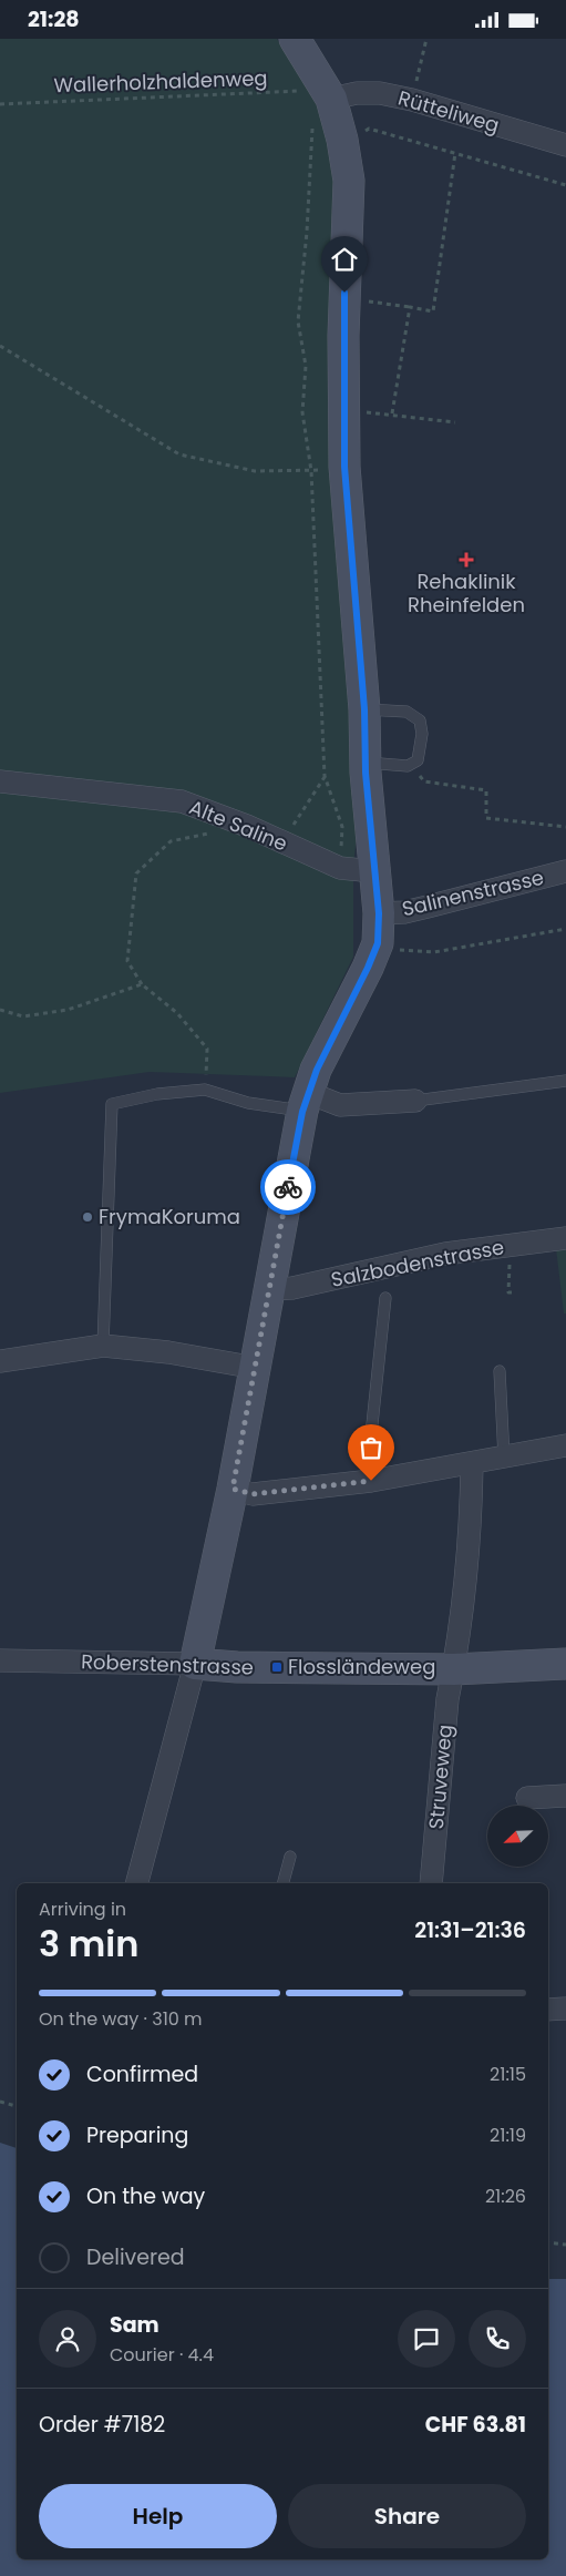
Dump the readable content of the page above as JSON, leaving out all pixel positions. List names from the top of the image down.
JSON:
{
  "streets": {
    "street": [
      "Rütteliweg",
      "Alte Saline",
      "Salinenstrasse",
      "Salzbodenstrasse",
      "Roberstenstrasse",
      "Struveweg"
    ],
    "path": ["Wallerholzhaldenweg"]
  },
  "crossings": [
    ["Wallerholzhaldenweg", "Rütteliweg"],
    ["Roberstenstrasse", "Struveweg"]
  ],
  "places": {
    "health": ["Rehaklinik Rheinfelden"],
    "other": ["FrymaKoruma"],
    "transit": ["Flossländeweg"]
  },
  "north": "bottom left",
  "page": {
    "status": "21:28",
    "heading": ["3 min", "Arriving in", "21:31–21:36"],
    "panel": [
      "Sam",
      "Courier · 4.4",
      "Order #7182",
      "CHF 63.81"
    ],
    "bar": "On the way · 310 m",
    "list": [
      ["Confirmed", "21:15"],
      ["Preparing", "21:19"],
      ["On the way", "21:26"],
      "Delivered"
    ],
    "buttons": ["Help", "Share"]
  }
}
